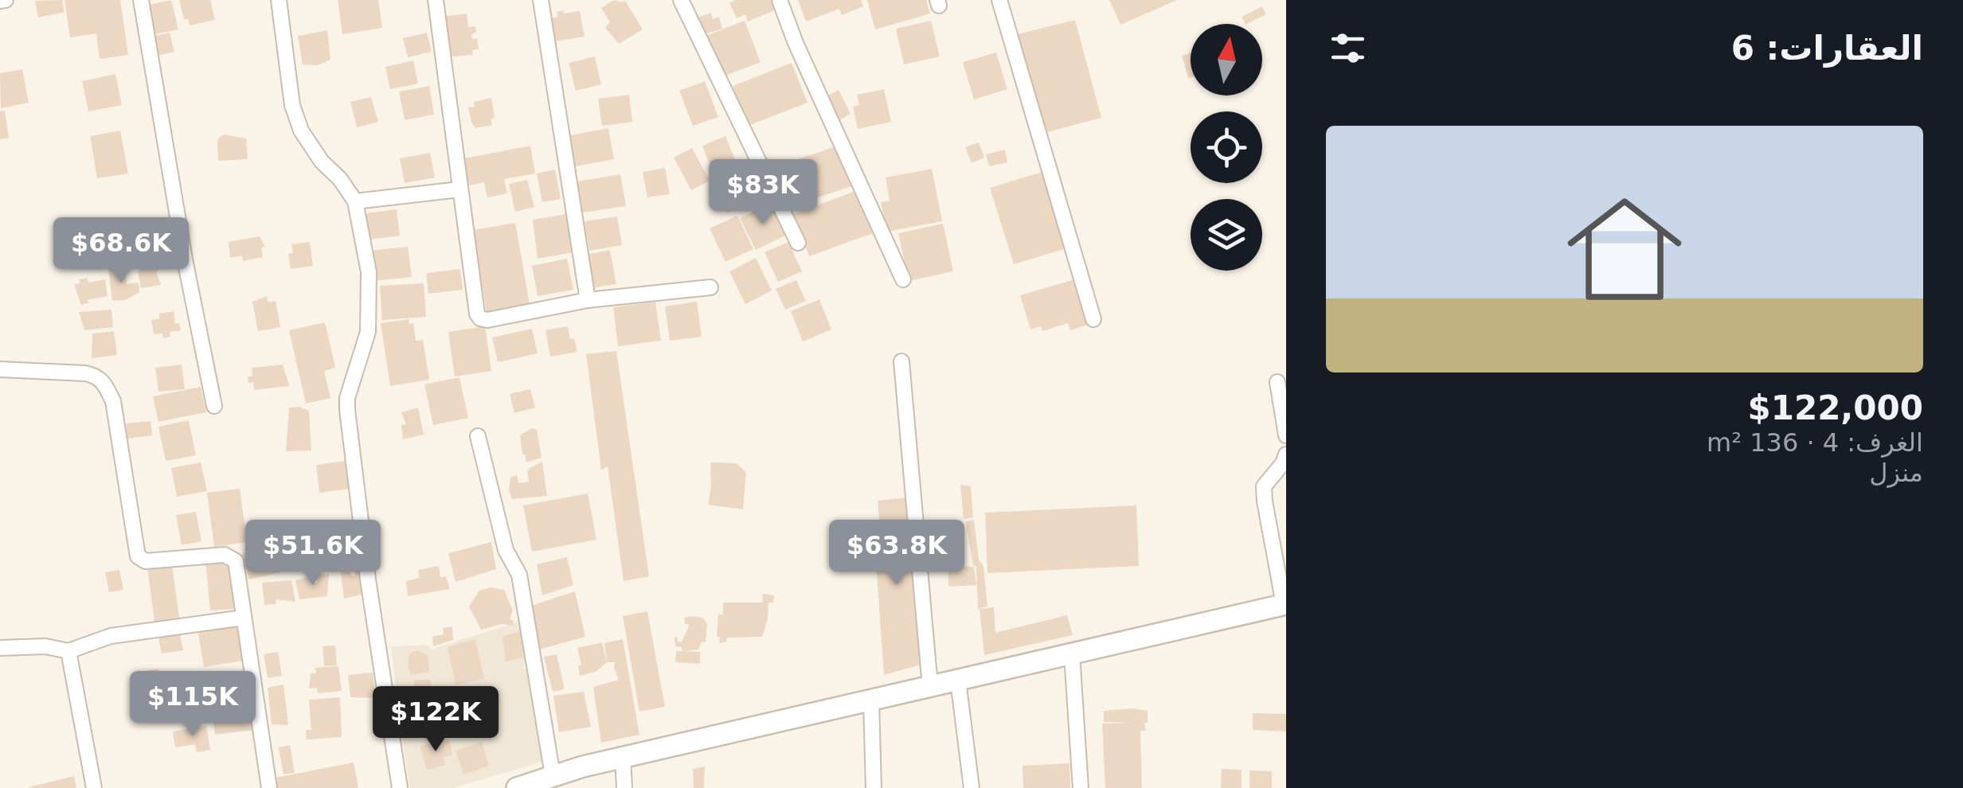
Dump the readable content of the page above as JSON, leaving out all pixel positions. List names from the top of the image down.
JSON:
{
  "north": "top",
  "page": {
    "heading": "العقارات: 6",
    "list": [
      {
        "name": "$122,000",
        "note": "الغرف: 4 · 136 m² · منزل"
      }
    ],
    "price": [
      "$83K",
      "$68.6K",
      "$51.6K",
      "$63.8K",
      "$115K",
      "$122K"
    ]
  }
}
